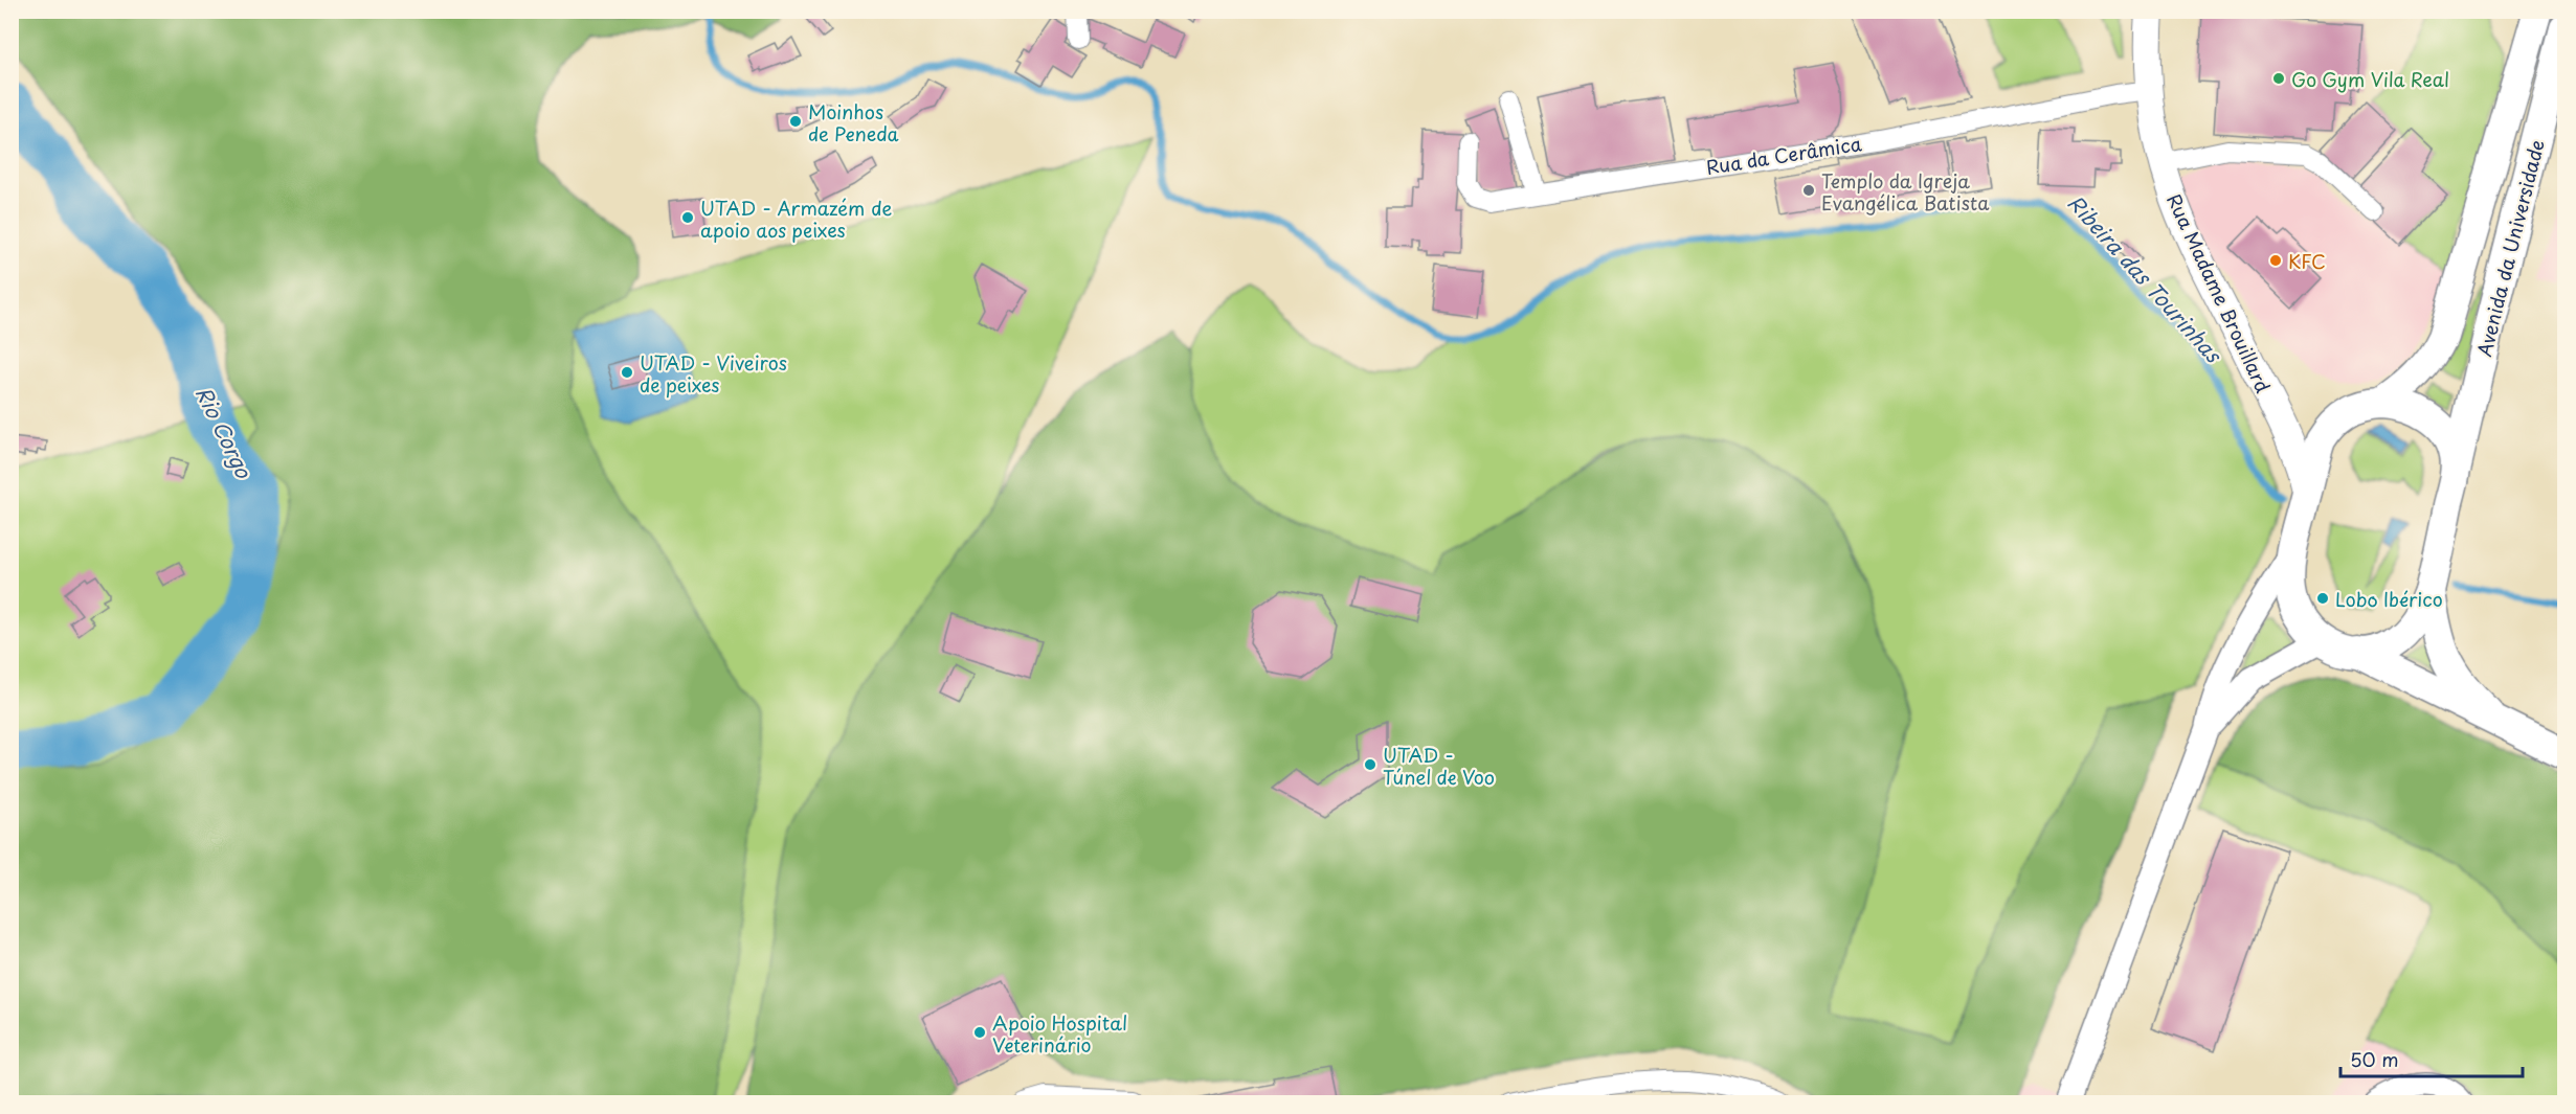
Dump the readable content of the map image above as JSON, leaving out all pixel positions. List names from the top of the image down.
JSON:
{
  "streets": {
    "main road": ["Avenida da Universidade", "Rua Madame Brouillard"],
    "street": ["Rua da Cerâmica"]
  },
  "crossings": [
    ["Rua da Cerâmica", "Rua Madame Brouillard"],
    ["Avenida da Universidade", "Rua Madame Brouillard"]
  ],
  "water": ["Ribeira das Tourinhas", "Rio Corgo"],
  "places": [
    "Go Gym Vila Real",
    "Moinhos de Peneda",
    "Templo da Igreja Evangélica Batista",
    "UTAD - Armazém de apoio aos peixes",
    "KFC",
    "UTAD - Viveiros de peixes",
    "Lobo Ibérico",
    "UTAD - Túnel de Voo",
    "Apoio Hospital Veterinário"
  ],
  "scale_bar": "50 m"
}
